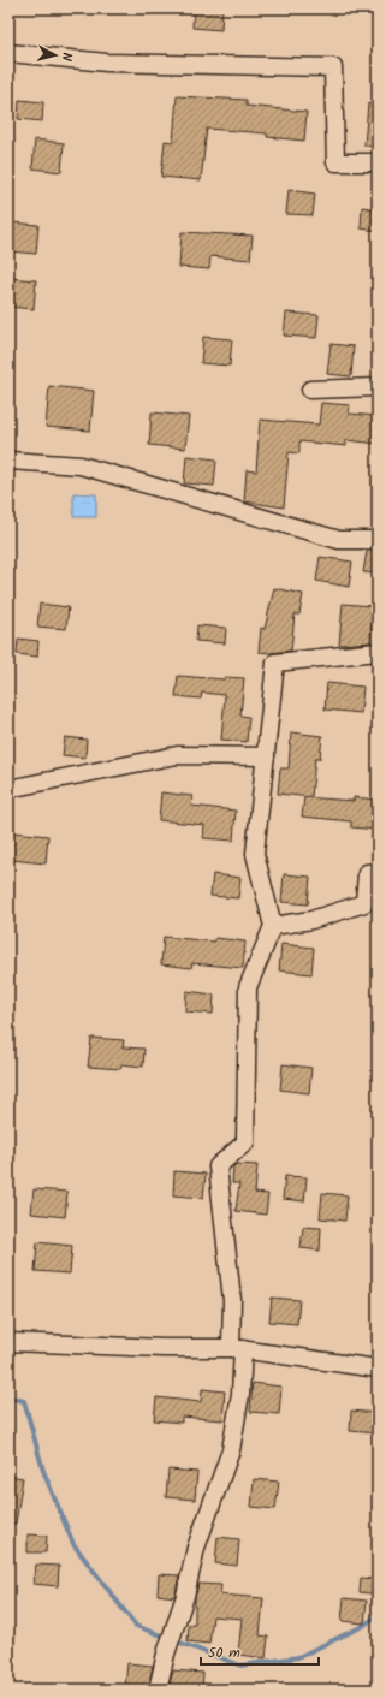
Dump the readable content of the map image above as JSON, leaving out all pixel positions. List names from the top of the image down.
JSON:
{
  "scale_bar": "50 m",
  "north": "right"
}
